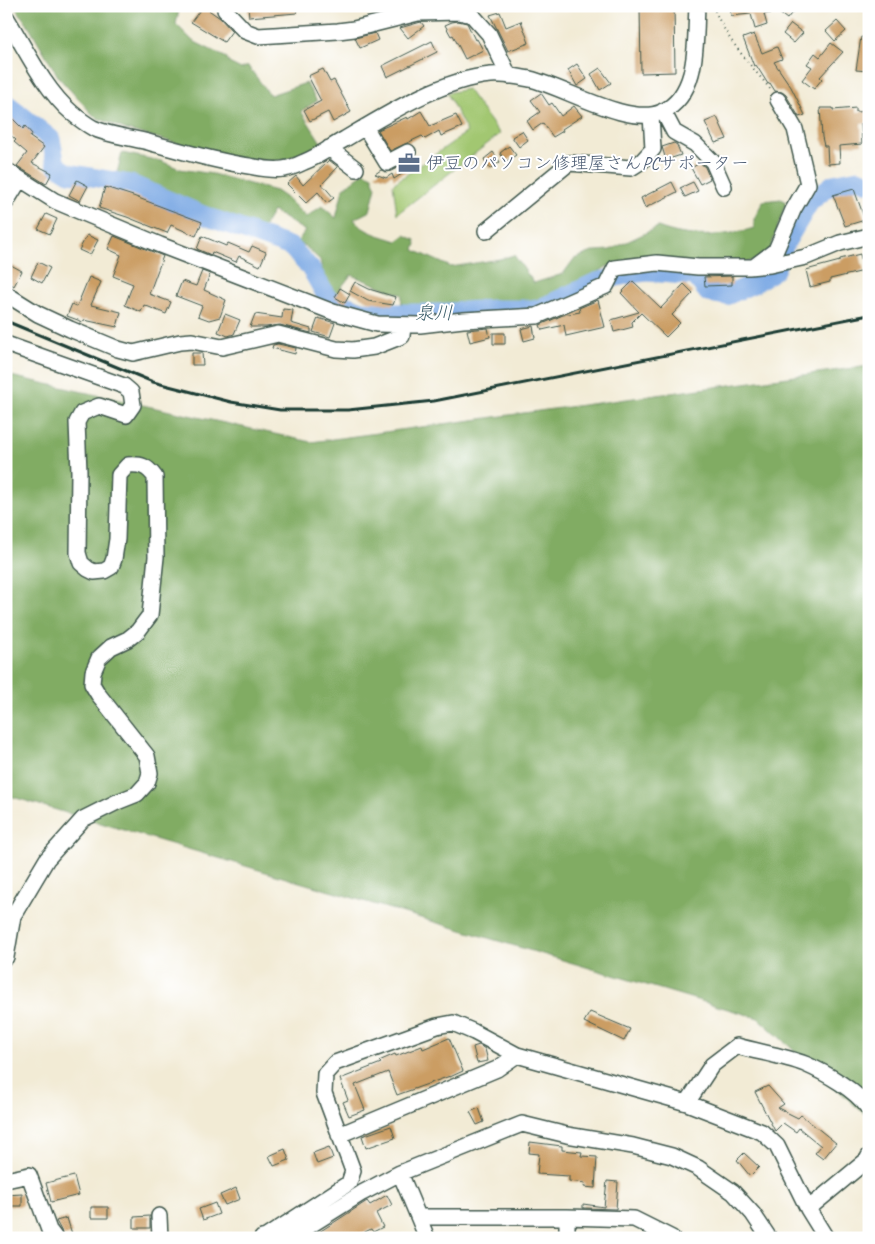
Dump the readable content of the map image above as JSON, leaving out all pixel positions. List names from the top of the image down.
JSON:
{
  "water": ["泉川"],
  "places": {
    "office": ["伊豆のパソコン修理屋さんPCサポーター"]
  }
}
